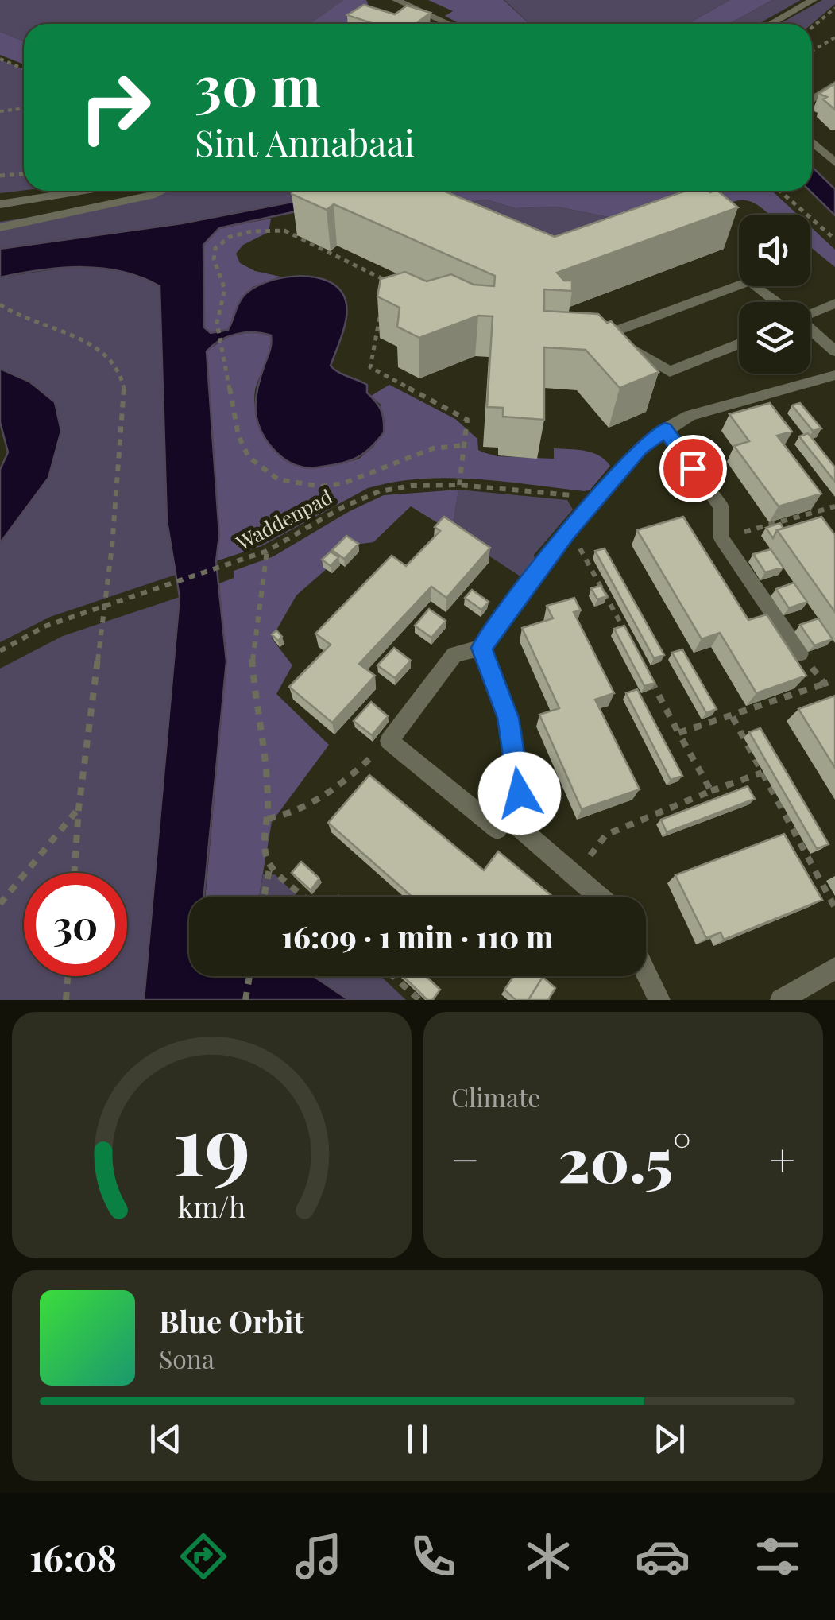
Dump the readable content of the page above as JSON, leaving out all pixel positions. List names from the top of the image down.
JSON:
{
  "streets": {
    "path": ["Waddenpad"]
  },
  "page": {
    "turn": ["30 m", "Sint Annabaai"],
    "limit": "30",
    "trip": "16:09 · 1 min · 110 m",
    "tile": "Climate",
    "heat": ["−", "20.5°", "+"],
    "song": ["Blue Orbit", "Sona"],
    "tabs": "16:08",
    "gauge": ["19", "km/h"]
  }
}
